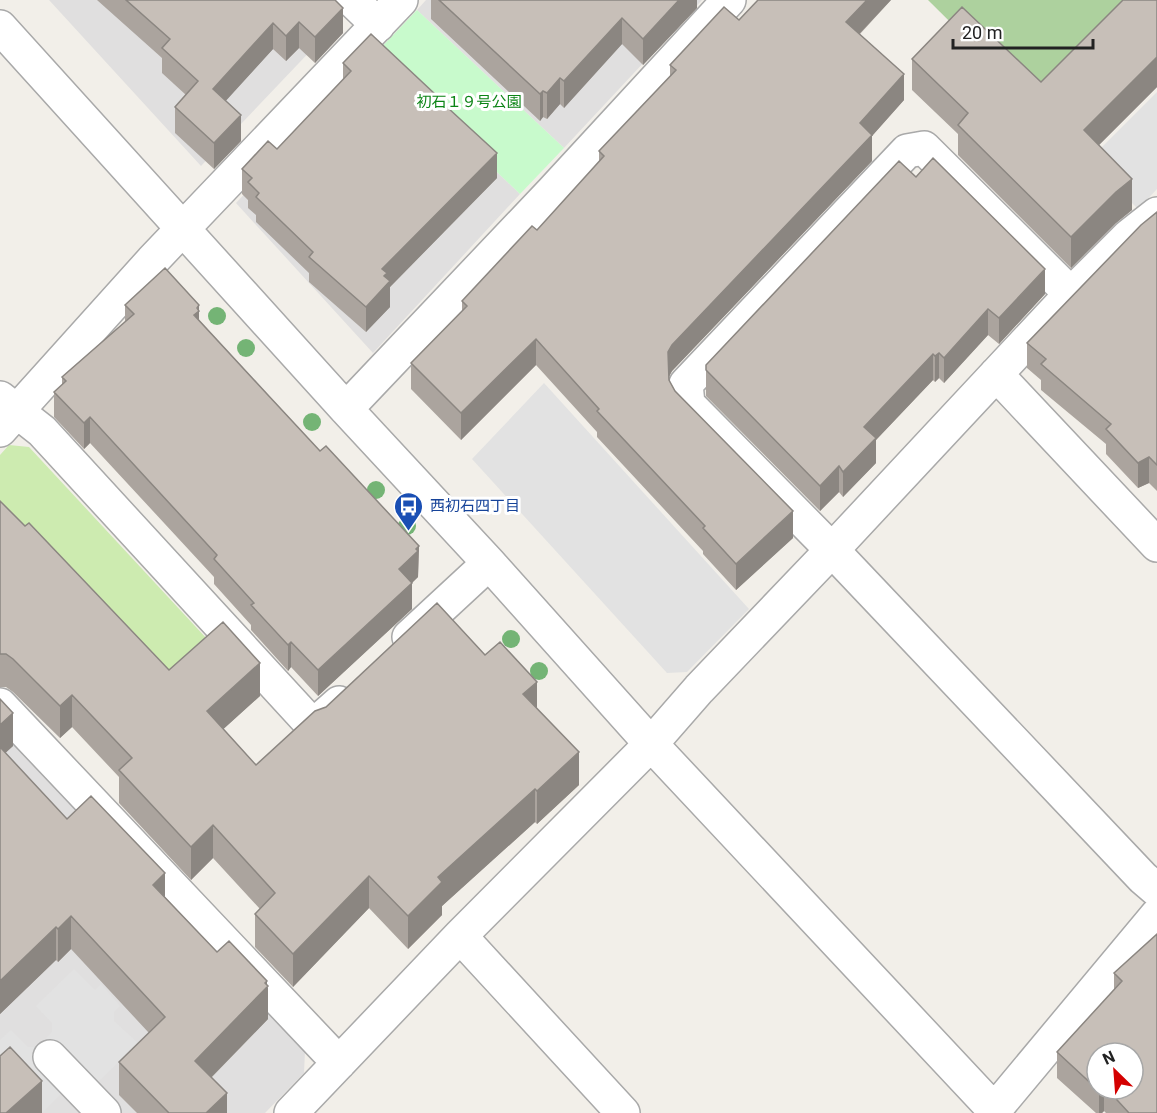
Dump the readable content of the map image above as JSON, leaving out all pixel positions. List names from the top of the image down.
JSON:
{
  "parks": ["初石１９号公園"],
  "places": {
    "bus stop": ["西初石四丁目"]
  },
  "scale_bar": "20 m",
  "north": "top left"
}
